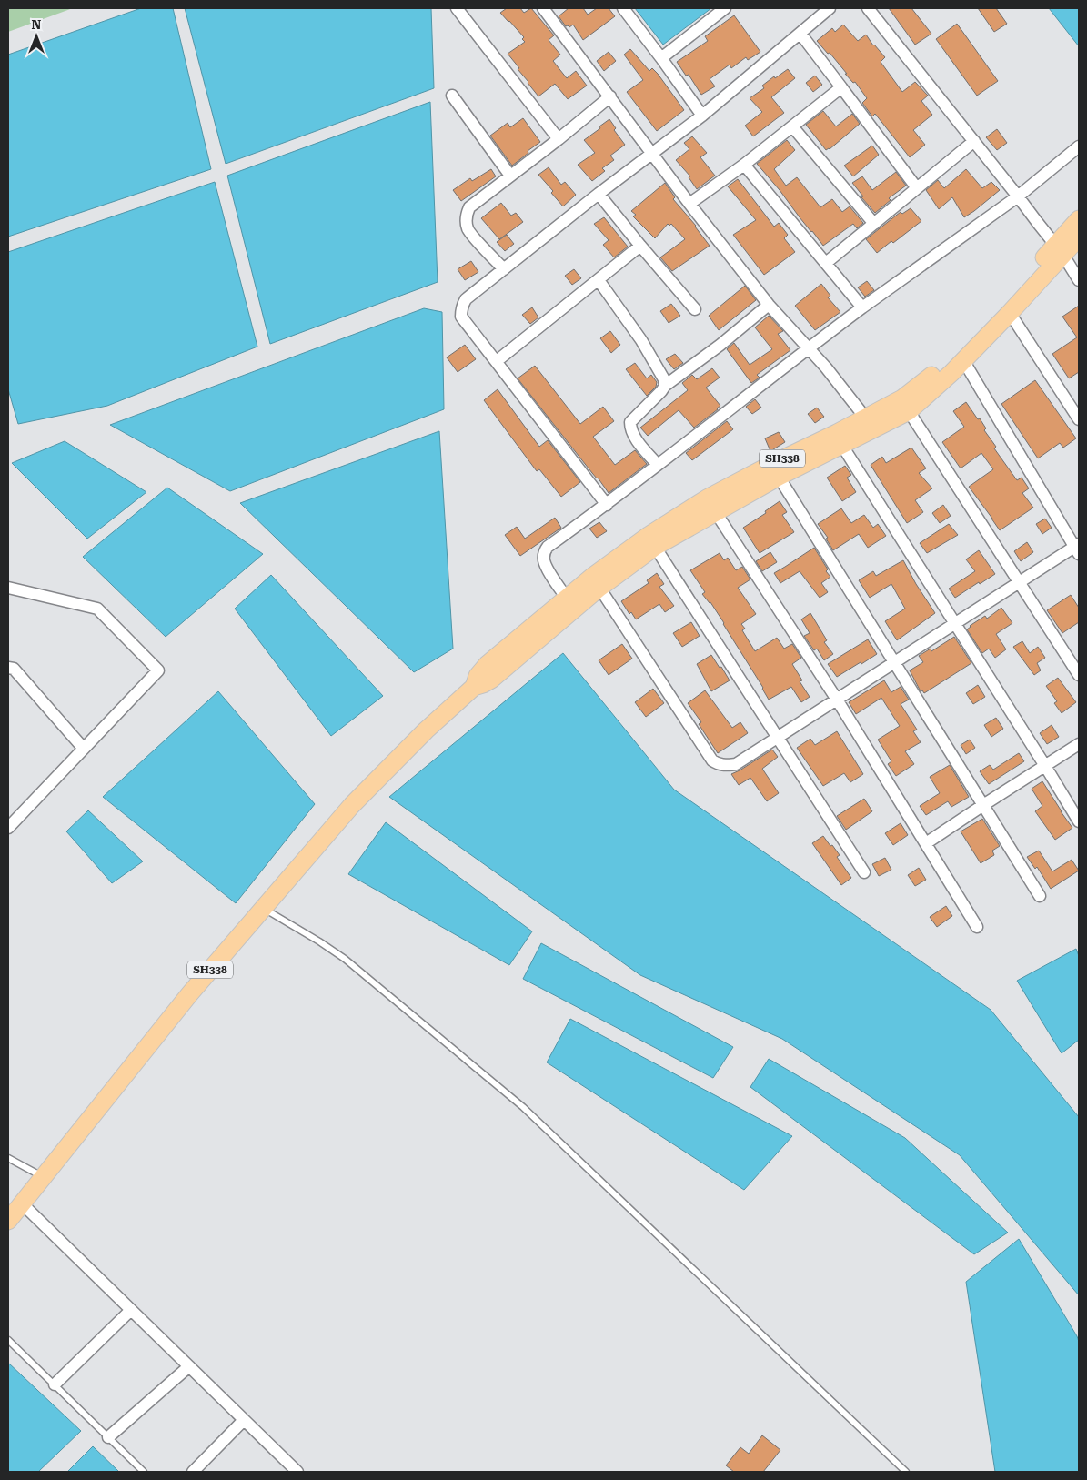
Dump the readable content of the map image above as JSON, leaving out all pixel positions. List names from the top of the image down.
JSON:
{
  "streets": {
    "main road": ["SH338"]
  },
  "north": "top"
}
